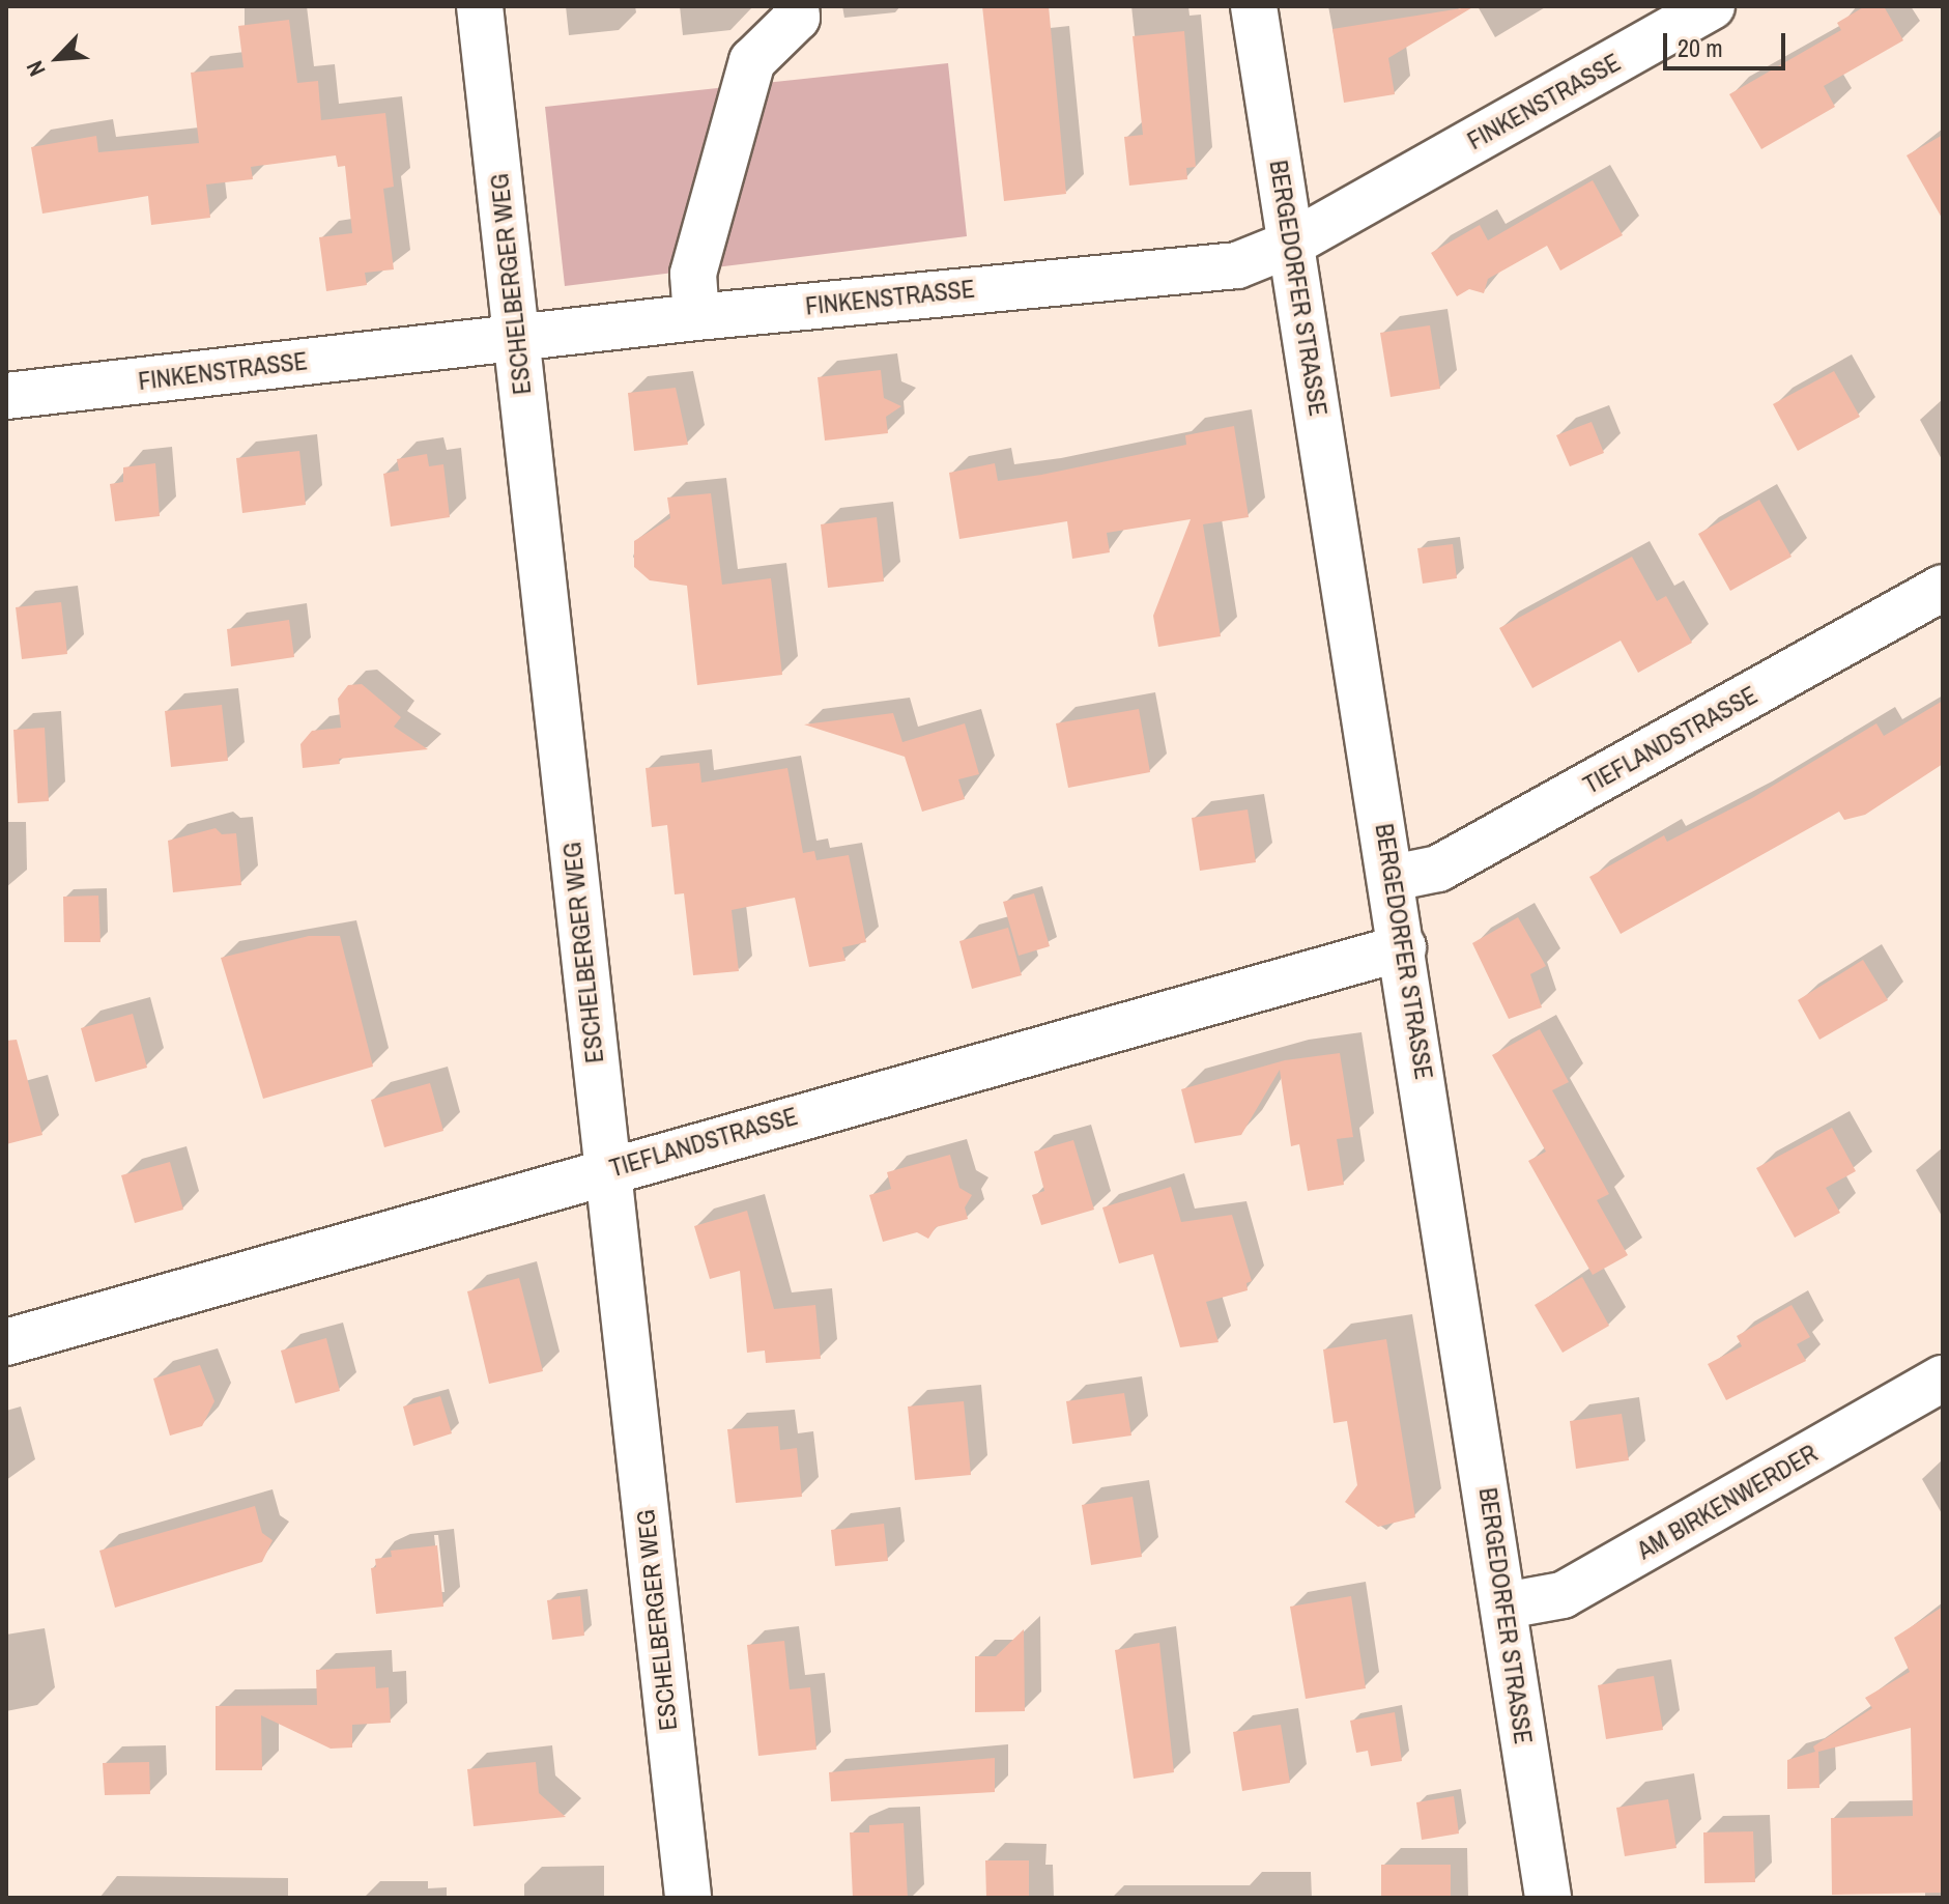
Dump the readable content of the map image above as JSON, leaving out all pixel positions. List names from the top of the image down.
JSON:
{
  "streets": {
    "street": [
      "FINKENSTRASSE",
      "ESCHELBERGER WEG",
      "BERGEDORFER STRASSE",
      "TIEFLANDSTRASSE",
      "AM BIRKENWERDER"
    ]
  },
  "crossings": [
    ["FINKENSTRASSE", "ESCHELBERGER WEG"],
    ["FINKENSTRASSE", "BERGEDORFER STRASSE"],
    ["ESCHELBERGER WEG", "TIEFLANDSTRASSE"],
    ["BERGEDORFER STRASSE", "TIEFLANDSTRASSE"],
    ["BERGEDORFER STRASSE", "AM BIRKENWERDER"]
  ],
  "scale_bar": "20 m",
  "north": "bottom left"
}
